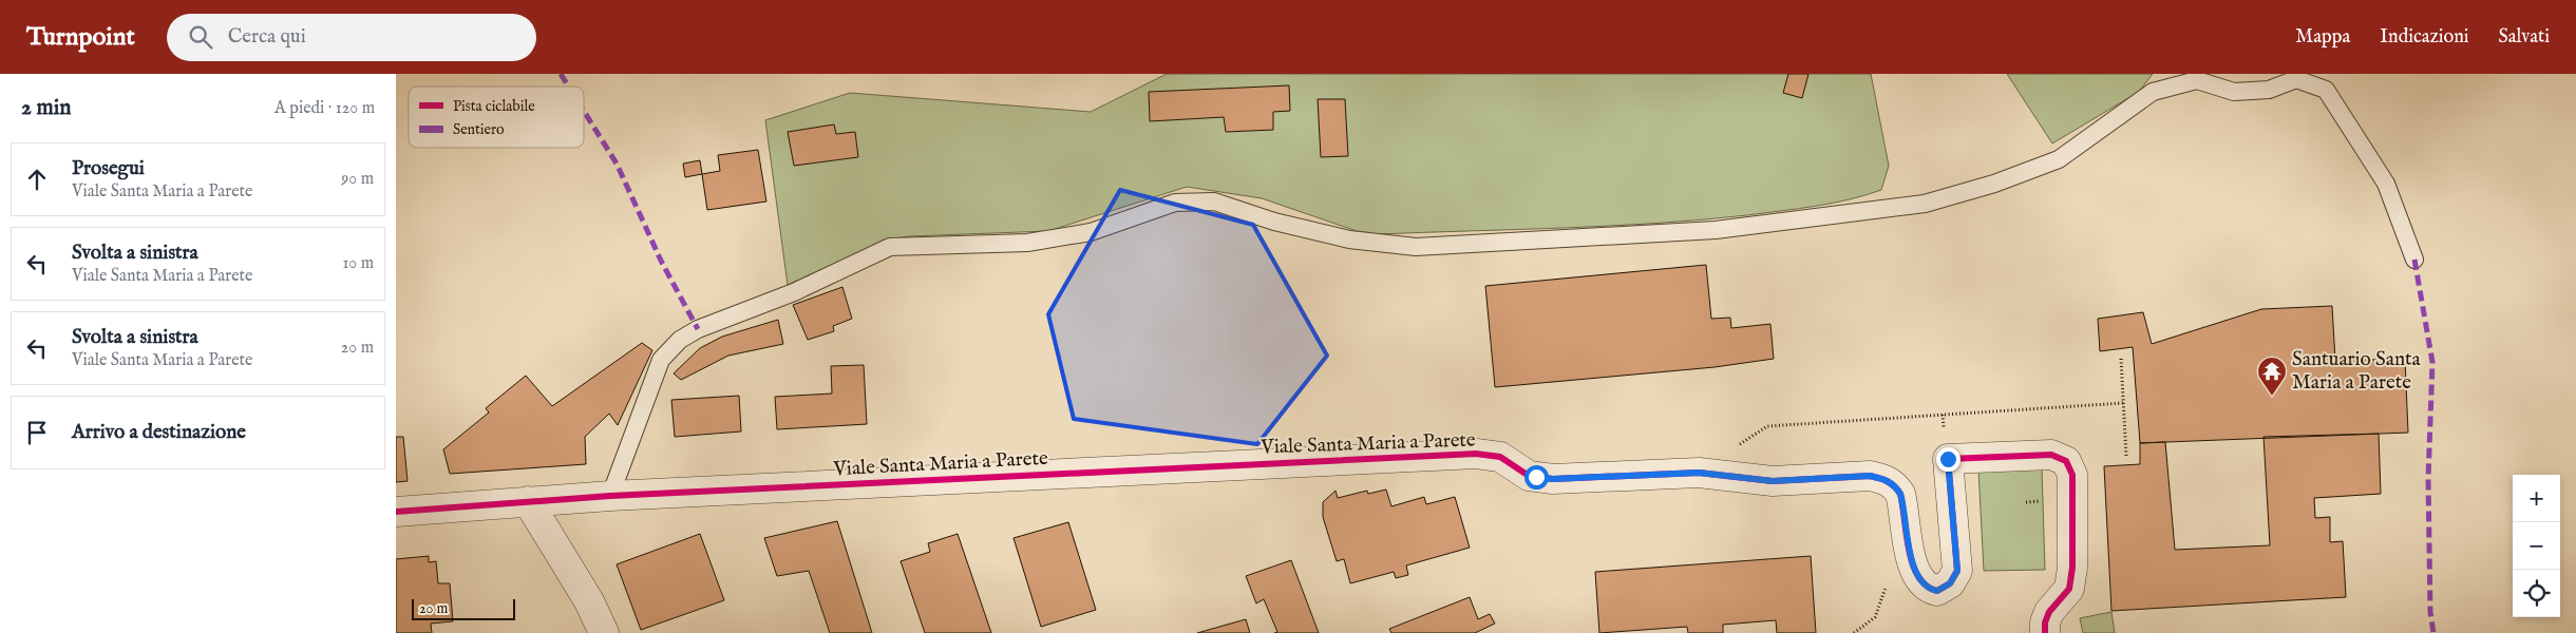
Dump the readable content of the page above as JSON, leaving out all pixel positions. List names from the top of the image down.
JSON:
{
  "streets": {
    "street": ["Viale Santa Maria a Parete"]
  },
  "places": {
    "temple": ["Santuario Santa Maria a Parete"]
  },
  "legend": ["Pista ciclabile", "Sentiero"],
  "scale_bar": "20 m",
  "page": {
    "header": "Turnpoint",
    "search": "Cerca qui",
    "nav": ["Mappa", "Indicazioni", "Salvati"],
    "heading": ["2 min", "A piedi · 120 m"],
    "list": [
      ["Prosegui", "Viale Santa Maria a Parete", "90 m"],
      ["Svolta a sinistra", "Viale Santa Maria a Parete", "10 m"],
      ["Svolta a sinistra", "Viale Santa Maria a Parete", "20 m"],
      "Arrivo a destinazione"
    ],
    "map_buttons": ["+", "−"],
    "scale": "20 m"
  }
}
